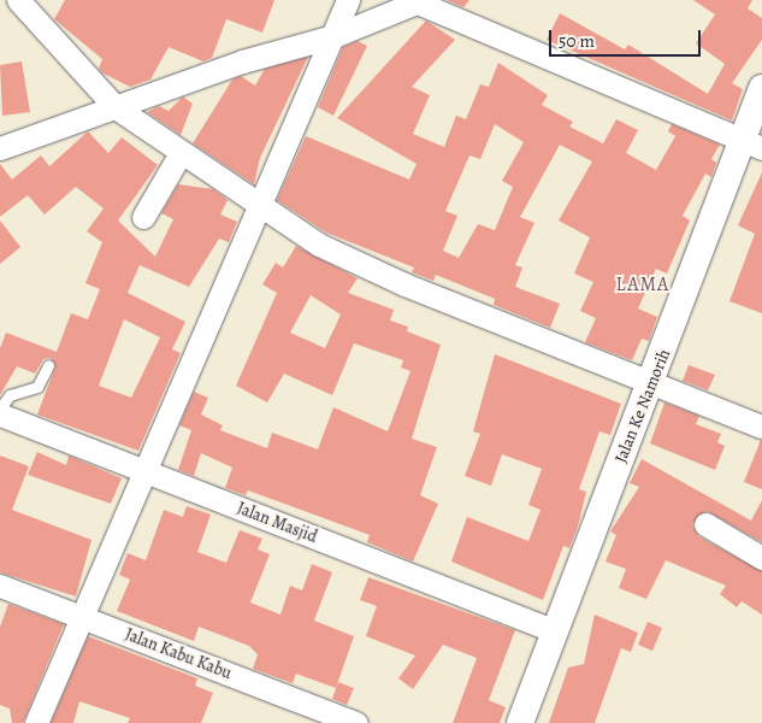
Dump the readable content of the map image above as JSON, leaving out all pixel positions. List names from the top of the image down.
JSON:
{
  "streets": {
    "street": ["Jalan Ke Namorih", "Jalan Masjid", "Jalan Kabu Kabu"]
  },
  "crossings": [
    ["Jalan Ke Namorih", "Jalan Masjid"]
  ],
  "districts": ["LAMA"],
  "scale_bar": "50 m"
}
